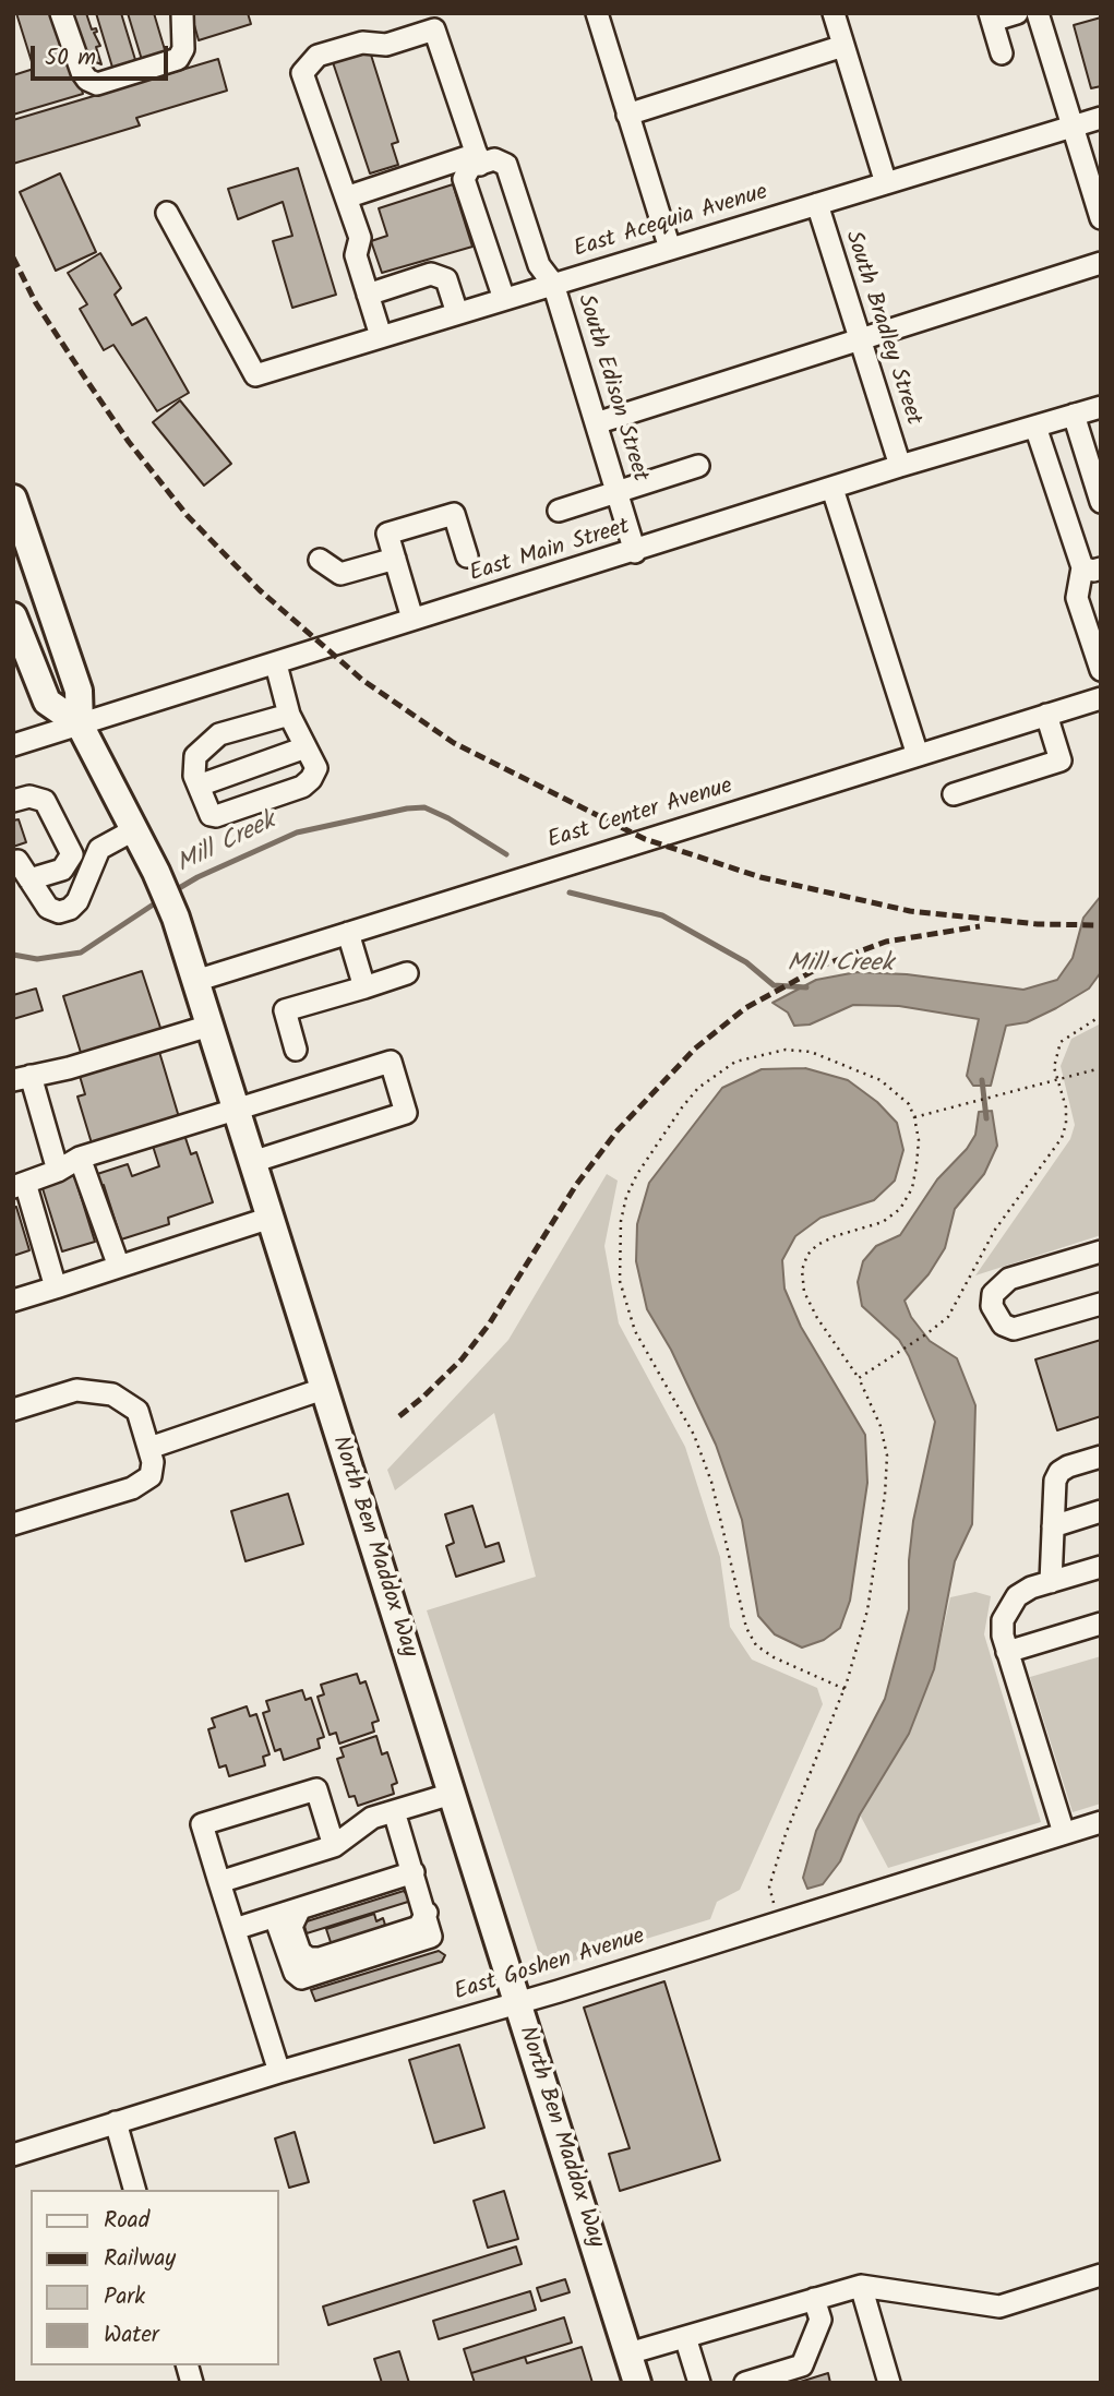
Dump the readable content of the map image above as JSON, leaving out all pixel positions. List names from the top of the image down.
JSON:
{
  "streets": {
    "main road": ["North Ben Maddox Way"],
    "street": [
      "East Acequia Avenue",
      "South Bradley Street",
      "South Edison Street",
      "East Main Street",
      "East Center Avenue",
      "East Goshen Avenue"
    ]
  },
  "crossings": [
    ["East Acequia Avenue", "South Bradley Street"],
    ["East Acequia Avenue", "South Edison Street"],
    ["South Bradley Street", "East Main Street"],
    ["South Edison Street", "East Main Street"],
    ["East Main Street", "North Ben Maddox Way"],
    ["East Center Avenue", "North Ben Maddox Way"],
    ["North Ben Maddox Way", "East Goshen Avenue"]
  ],
  "water": ["Mill Creek"],
  "legend": [
    "Road",
    "Railway",
    "Park",
    "Water"
  ],
  "scale_bar": "50 m"
}
